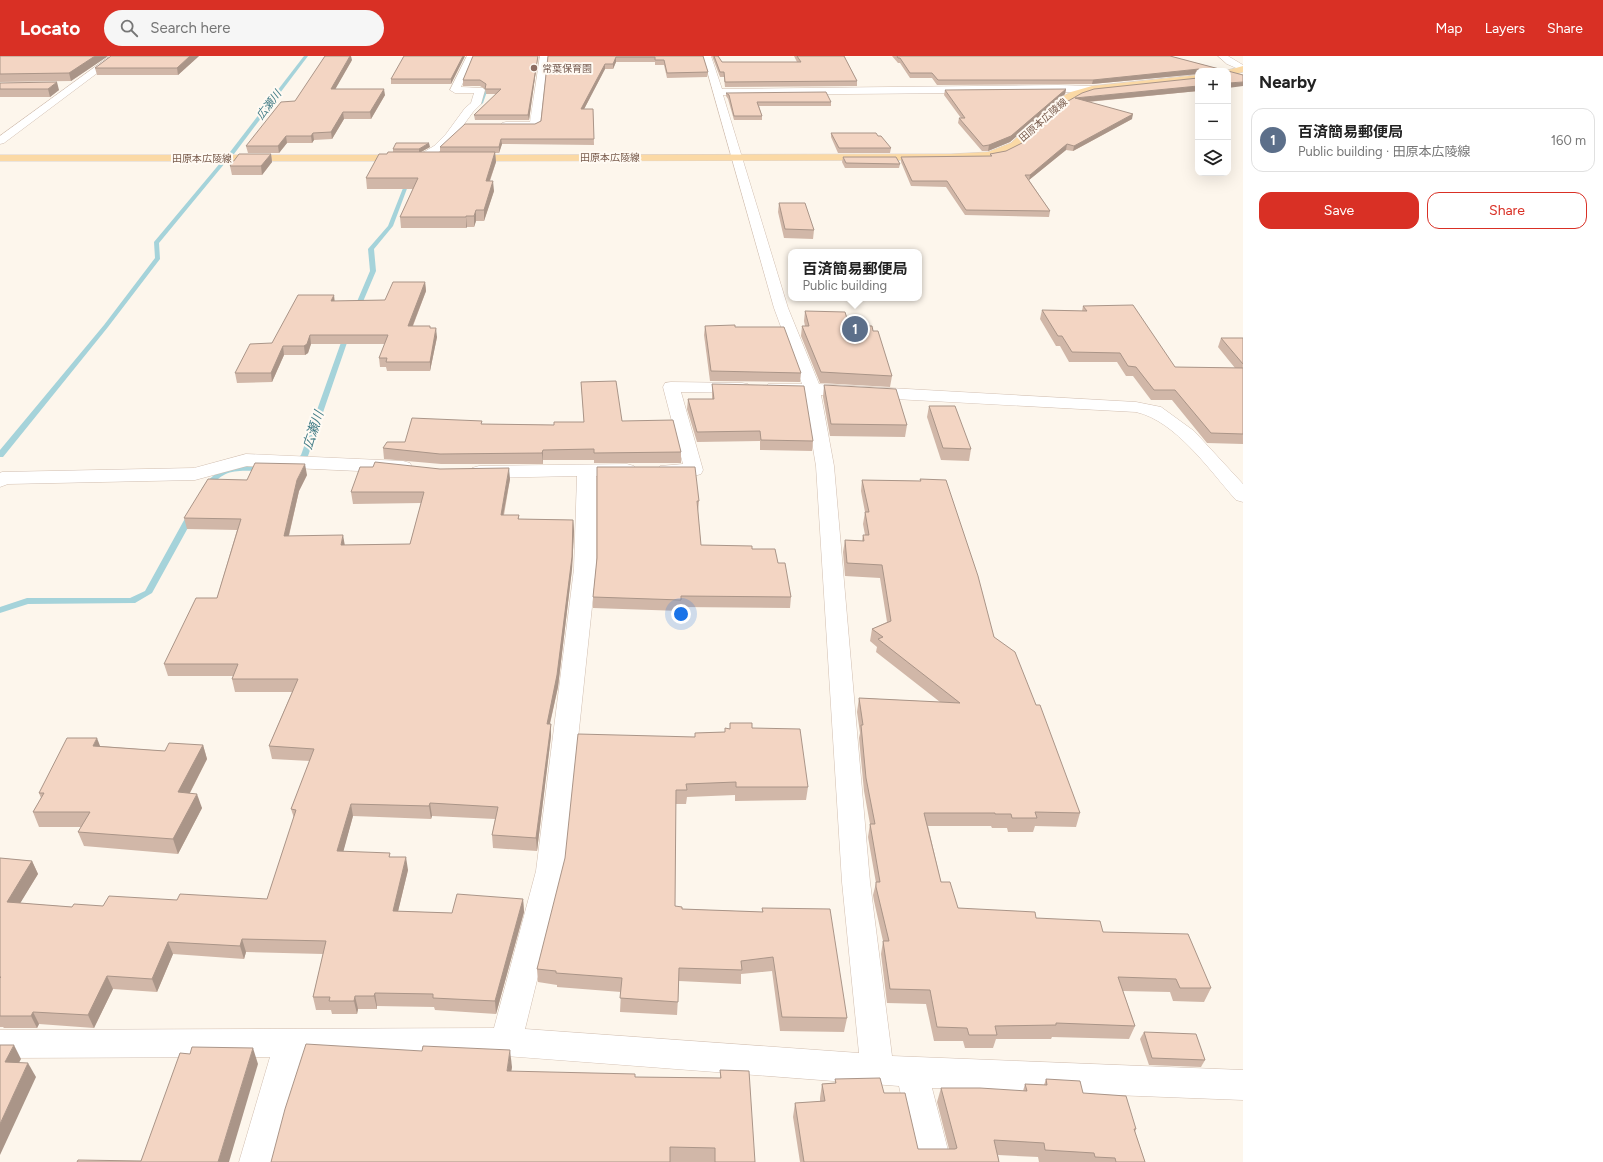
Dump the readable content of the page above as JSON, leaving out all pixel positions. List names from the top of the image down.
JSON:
{
  "streets": {
    "main road": ["田原本広陵線"]
  },
  "water": ["広瀬川"],
  "places": ["常葉保育園"],
  "page": {
    "header": "Locato",
    "search": "Search here",
    "nav": ["Map", "Layers", "Share"],
    "heading": "Nearby",
    "map_buttons": ["+", "−"],
    "list": [
      {
        "mark": "1",
        "name": "百済簡易郵便局",
        "note": "Public building · 田原本広陵線",
        "value": "160 m"
      }
    ],
    "buttons": ["Save", "Share"],
    "popup": ["百済簡易郵便局", "Public building"],
    "pins": "1"
  }
}
